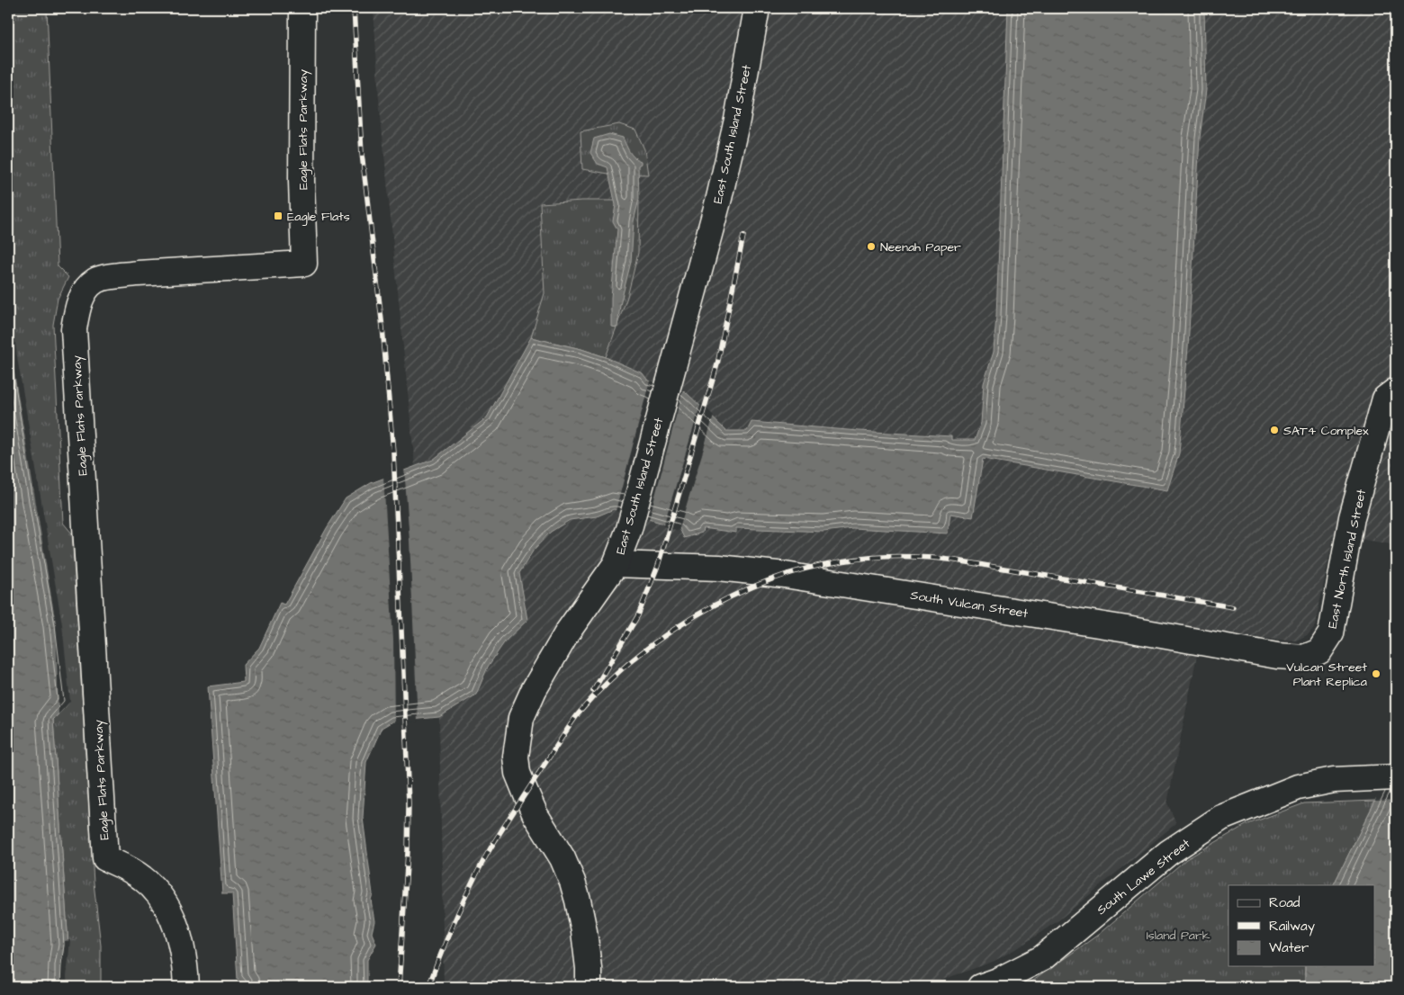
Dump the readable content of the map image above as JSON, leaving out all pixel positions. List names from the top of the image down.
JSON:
{
  "streets": {
    "street": [
      "Eagle Flats Parkway",
      "East South Island Street",
      "East North Island Street",
      "South Vulcan Street",
      "South Lawe Street"
    ]
  },
  "crossings": [
    ["East South Island Street", "South Vulcan Street"],
    ["East North Island Street", "South Vulcan Street"]
  ],
  "parks": ["Island Park"],
  "places": {
    "transit": ["Eagle Flats"],
    "other": ["Neenah Paper", "SAT4 Complex", "Vulcan Street Plant Replica"]
  },
  "legend": ["Road", "Railway", "Water"]
}
